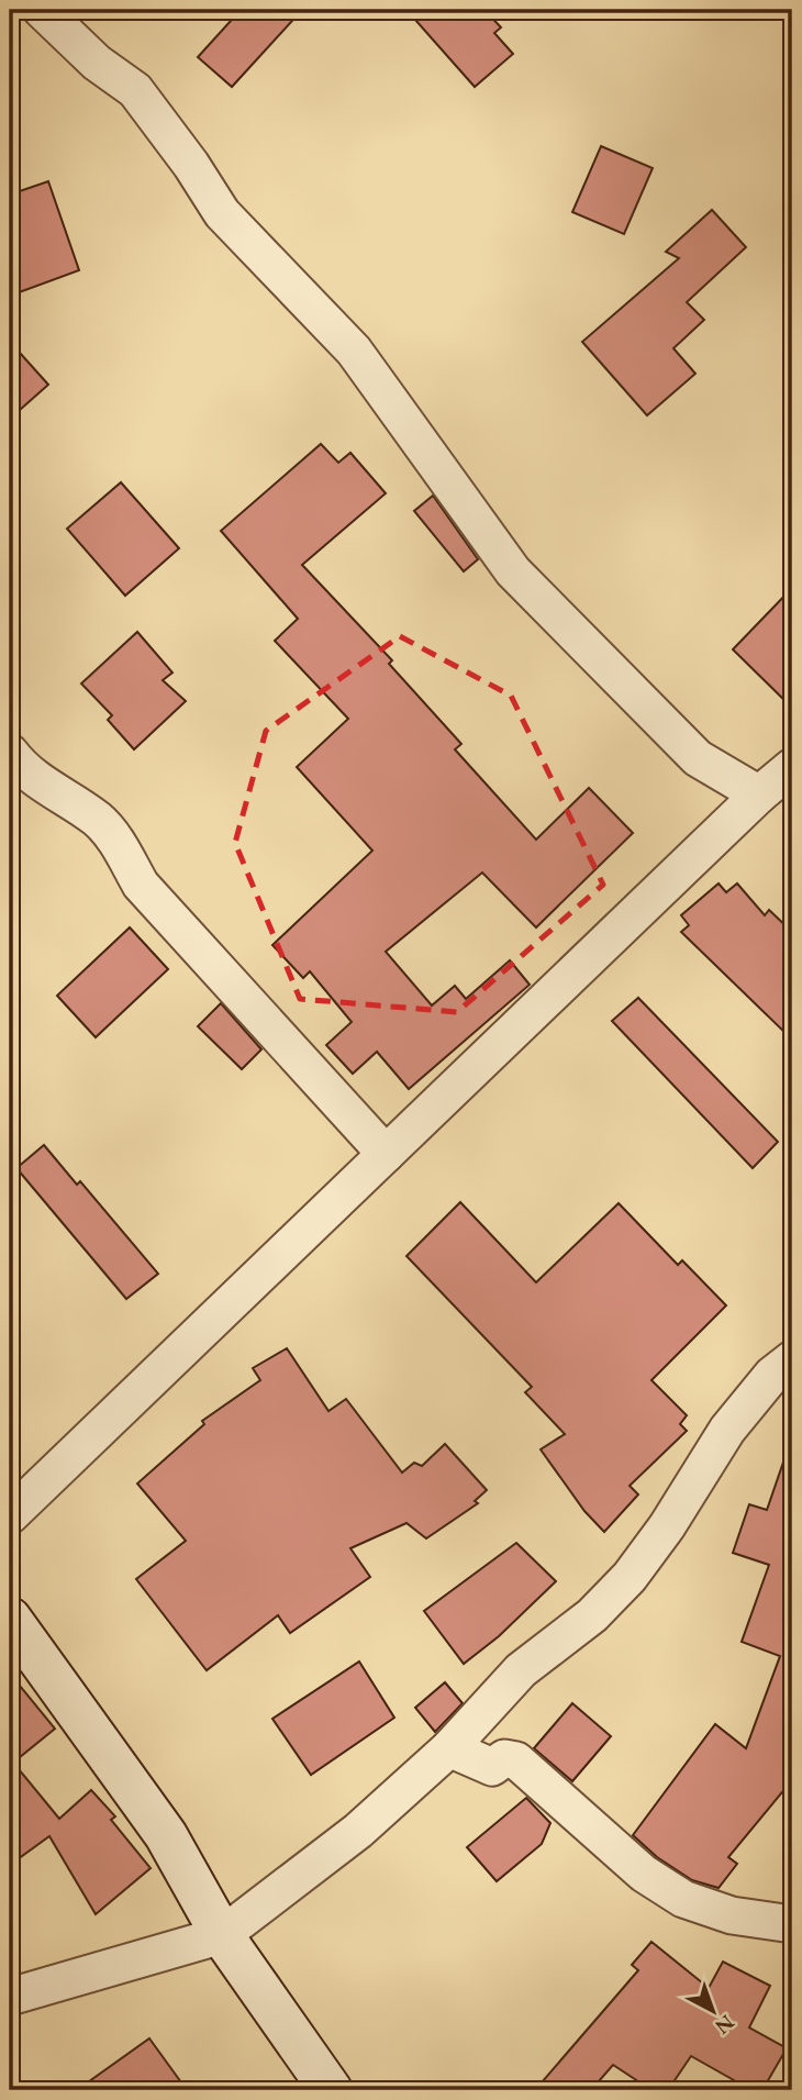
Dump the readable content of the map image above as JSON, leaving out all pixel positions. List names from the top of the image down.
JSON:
{
  "north": "bottom right"
}
